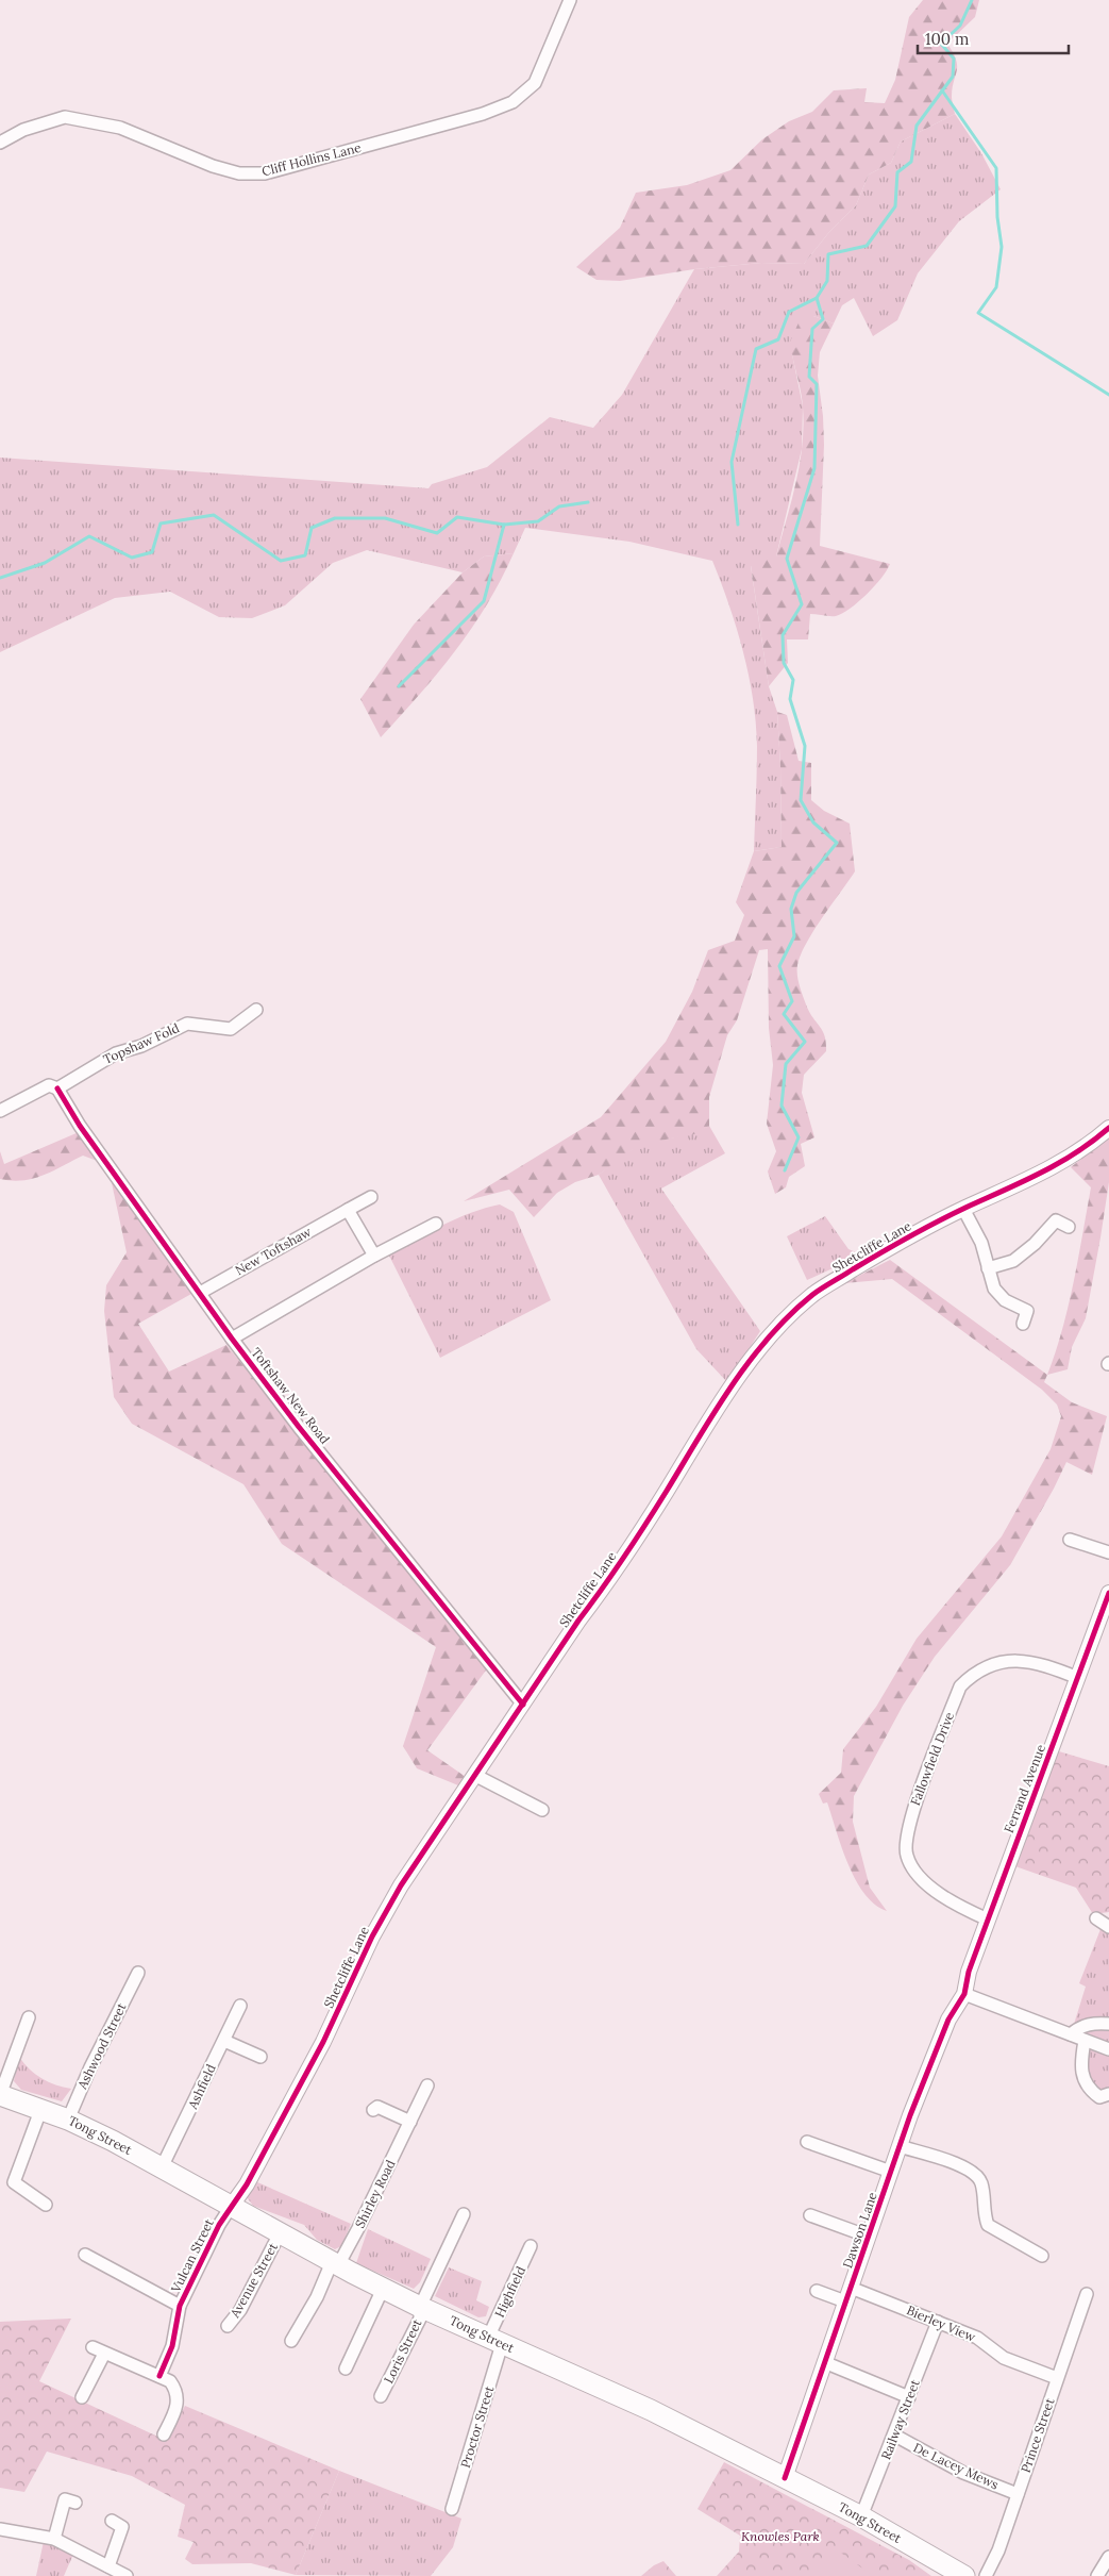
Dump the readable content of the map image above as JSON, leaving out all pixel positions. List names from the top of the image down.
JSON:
{
  "streets": {
    "highway": ["Tong Street"],
    "street": [
      "Cliff Hollins Lane",
      "Topshaw Fold",
      "Shetcliffe Lane",
      "New Toftshaw",
      "Toftshaw New Road",
      "Fallowfield Drive",
      "Ferrand Avenue",
      "Ashwood Street",
      "Ashfield",
      "Shirley Road",
      "Dawson Lane",
      "Vulcan Street",
      "Avenue Street",
      "Highfield",
      "Bierley View",
      "Loris Street",
      "Railway Street",
      "Proctor Street",
      "Prince Street",
      "De Lacey Mews"
    ]
  },
  "crossings": [
    ["Topshaw Fold", "Toftshaw New Road"],
    ["Shetcliffe Lane", "Toftshaw New Road"],
    ["Shetcliffe Lane", "Tong Street"],
    ["Shetcliffe Lane", "Vulcan Street"],
    ["New Toftshaw", "Toftshaw New Road"],
    ["Fallowfield Drive", "Ferrand Avenue"],
    ["Ferrand Avenue", "Dawson Lane"],
    ["Ashwood Street", "Tong Street"],
    ["Ashfield", "Tong Street"],
    ["Tong Street", "Shirley Road"],
    ["Tong Street", "Dawson Lane"],
    ["Tong Street", "Vulcan Street"],
    ["Tong Street", "Avenue Street"],
    ["Tong Street", "Highfield"],
    ["Tong Street", "Loris Street"],
    ["Tong Street", "Railway Street"],
    ["Tong Street", "Proctor Street"],
    ["Dawson Lane", "Bierley View"],
    ["Highfield", "Proctor Street"],
    ["Bierley View", "Railway Street"],
    ["Bierley View", "Prince Street"],
    ["Railway Street", "De Lacey Mews"],
    ["Prince Street", "De Lacey Mews"]
  ],
  "parks": ["Knowles Park"],
  "scale_bar": "100 m"
}
